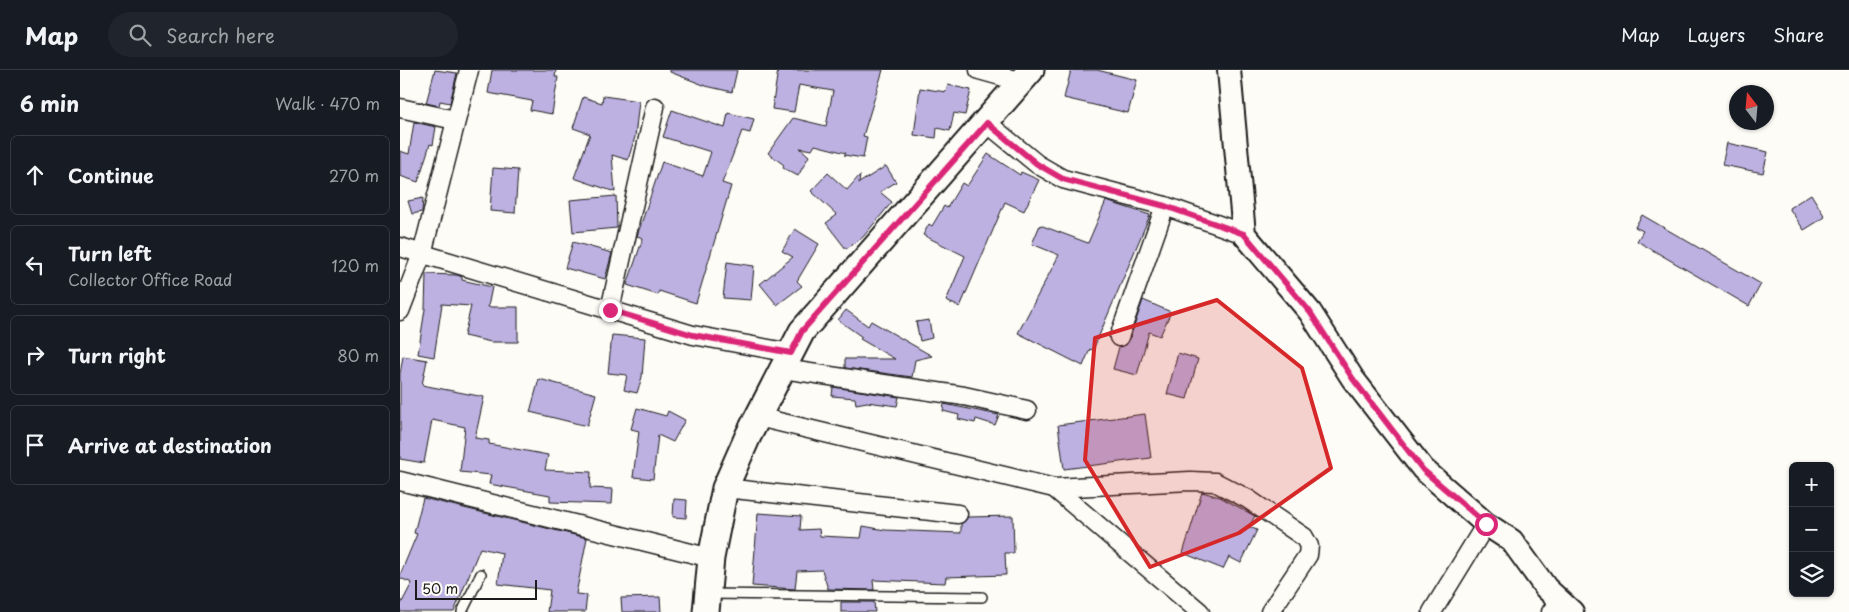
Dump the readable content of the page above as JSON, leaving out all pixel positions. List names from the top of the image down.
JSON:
{
  "scale_bar": "50 m",
  "north": "top",
  "page": {
    "header": "Map",
    "search": "Search here",
    "nav": ["Map", "Layers", "Share"],
    "heading": ["6 min", "Walk · 470 m"],
    "list": [
      ["Continue", "270 m"],
      ["Turn left", "Collector Office Road", "120 m"],
      ["Turn right", "80 m"],
      "Arrive at destination"
    ],
    "map_buttons": ["+", "−"],
    "scale": "50 m"
  }
}
